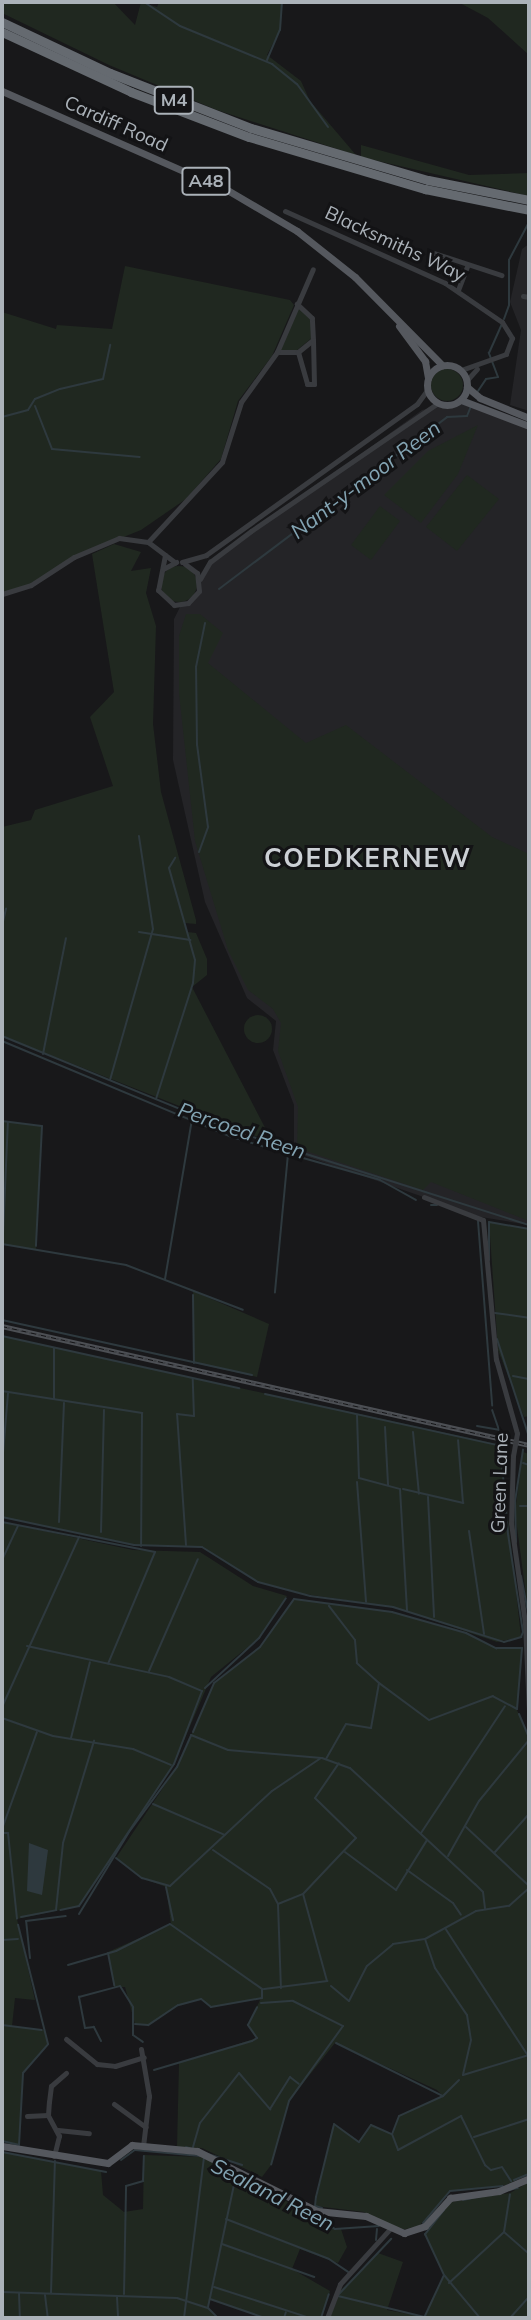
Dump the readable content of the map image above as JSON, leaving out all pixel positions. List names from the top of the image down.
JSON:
{
  "streets": {
    "highway": ["M4"],
    "main road": ["Cardiff Road", "A48"],
    "street": ["Blacksmiths Way", "Green Lane"]
  },
  "crossings": [
    ["Cardiff Road", "Blacksmiths Way"]
  ],
  "districts": ["COEDKERNEW"],
  "water": ["Nant-y-moor Reen", "Percoed Reen", "Sealand Reen"]
}
